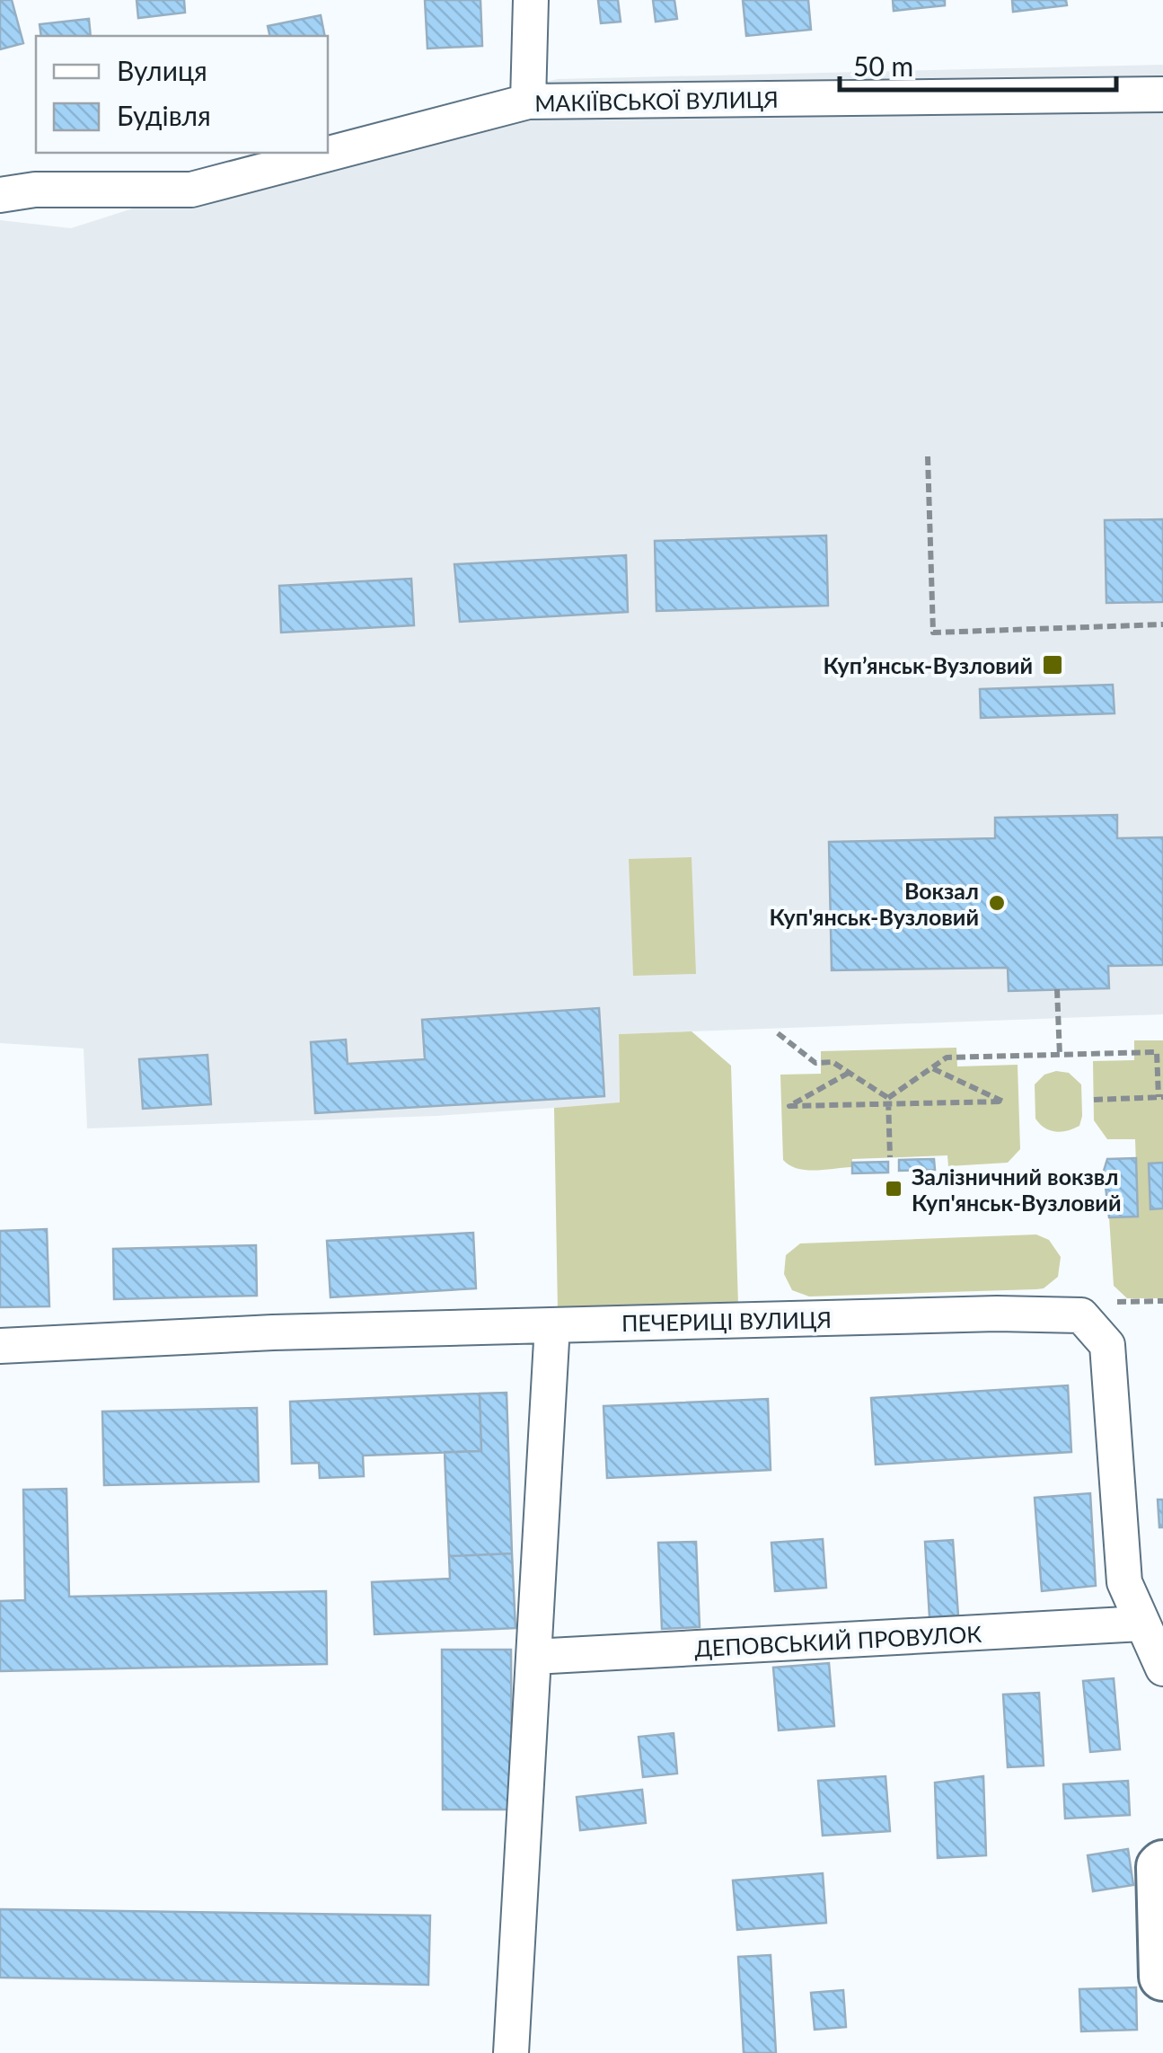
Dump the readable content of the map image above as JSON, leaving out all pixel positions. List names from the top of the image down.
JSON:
{
  "streets": {
    "street": ["МАКІЇВСЬКОЇ ВУЛИЦЯ", "ПЕЧЕРИЦІ ВУЛИЦЯ", "ДЕПОВСЬКИЙ ПРОВУЛОК"]
  },
  "crossings": [
    ["ПЕЧЕРИЦІ ВУЛИЦЯ", "ДЕПОВСЬКИЙ ПРОВУЛОК"]
  ],
  "places": {
    "transit": ["Куп’янськ-Вузловий", "Залізничний вокзвл Куп'янськ-Вузловий"],
    "other": ["Вокзал Куп'янськ-Вузловий"]
  },
  "legend": ["Вулиця", "Будівля"],
  "scale_bar": "50 m"
}
